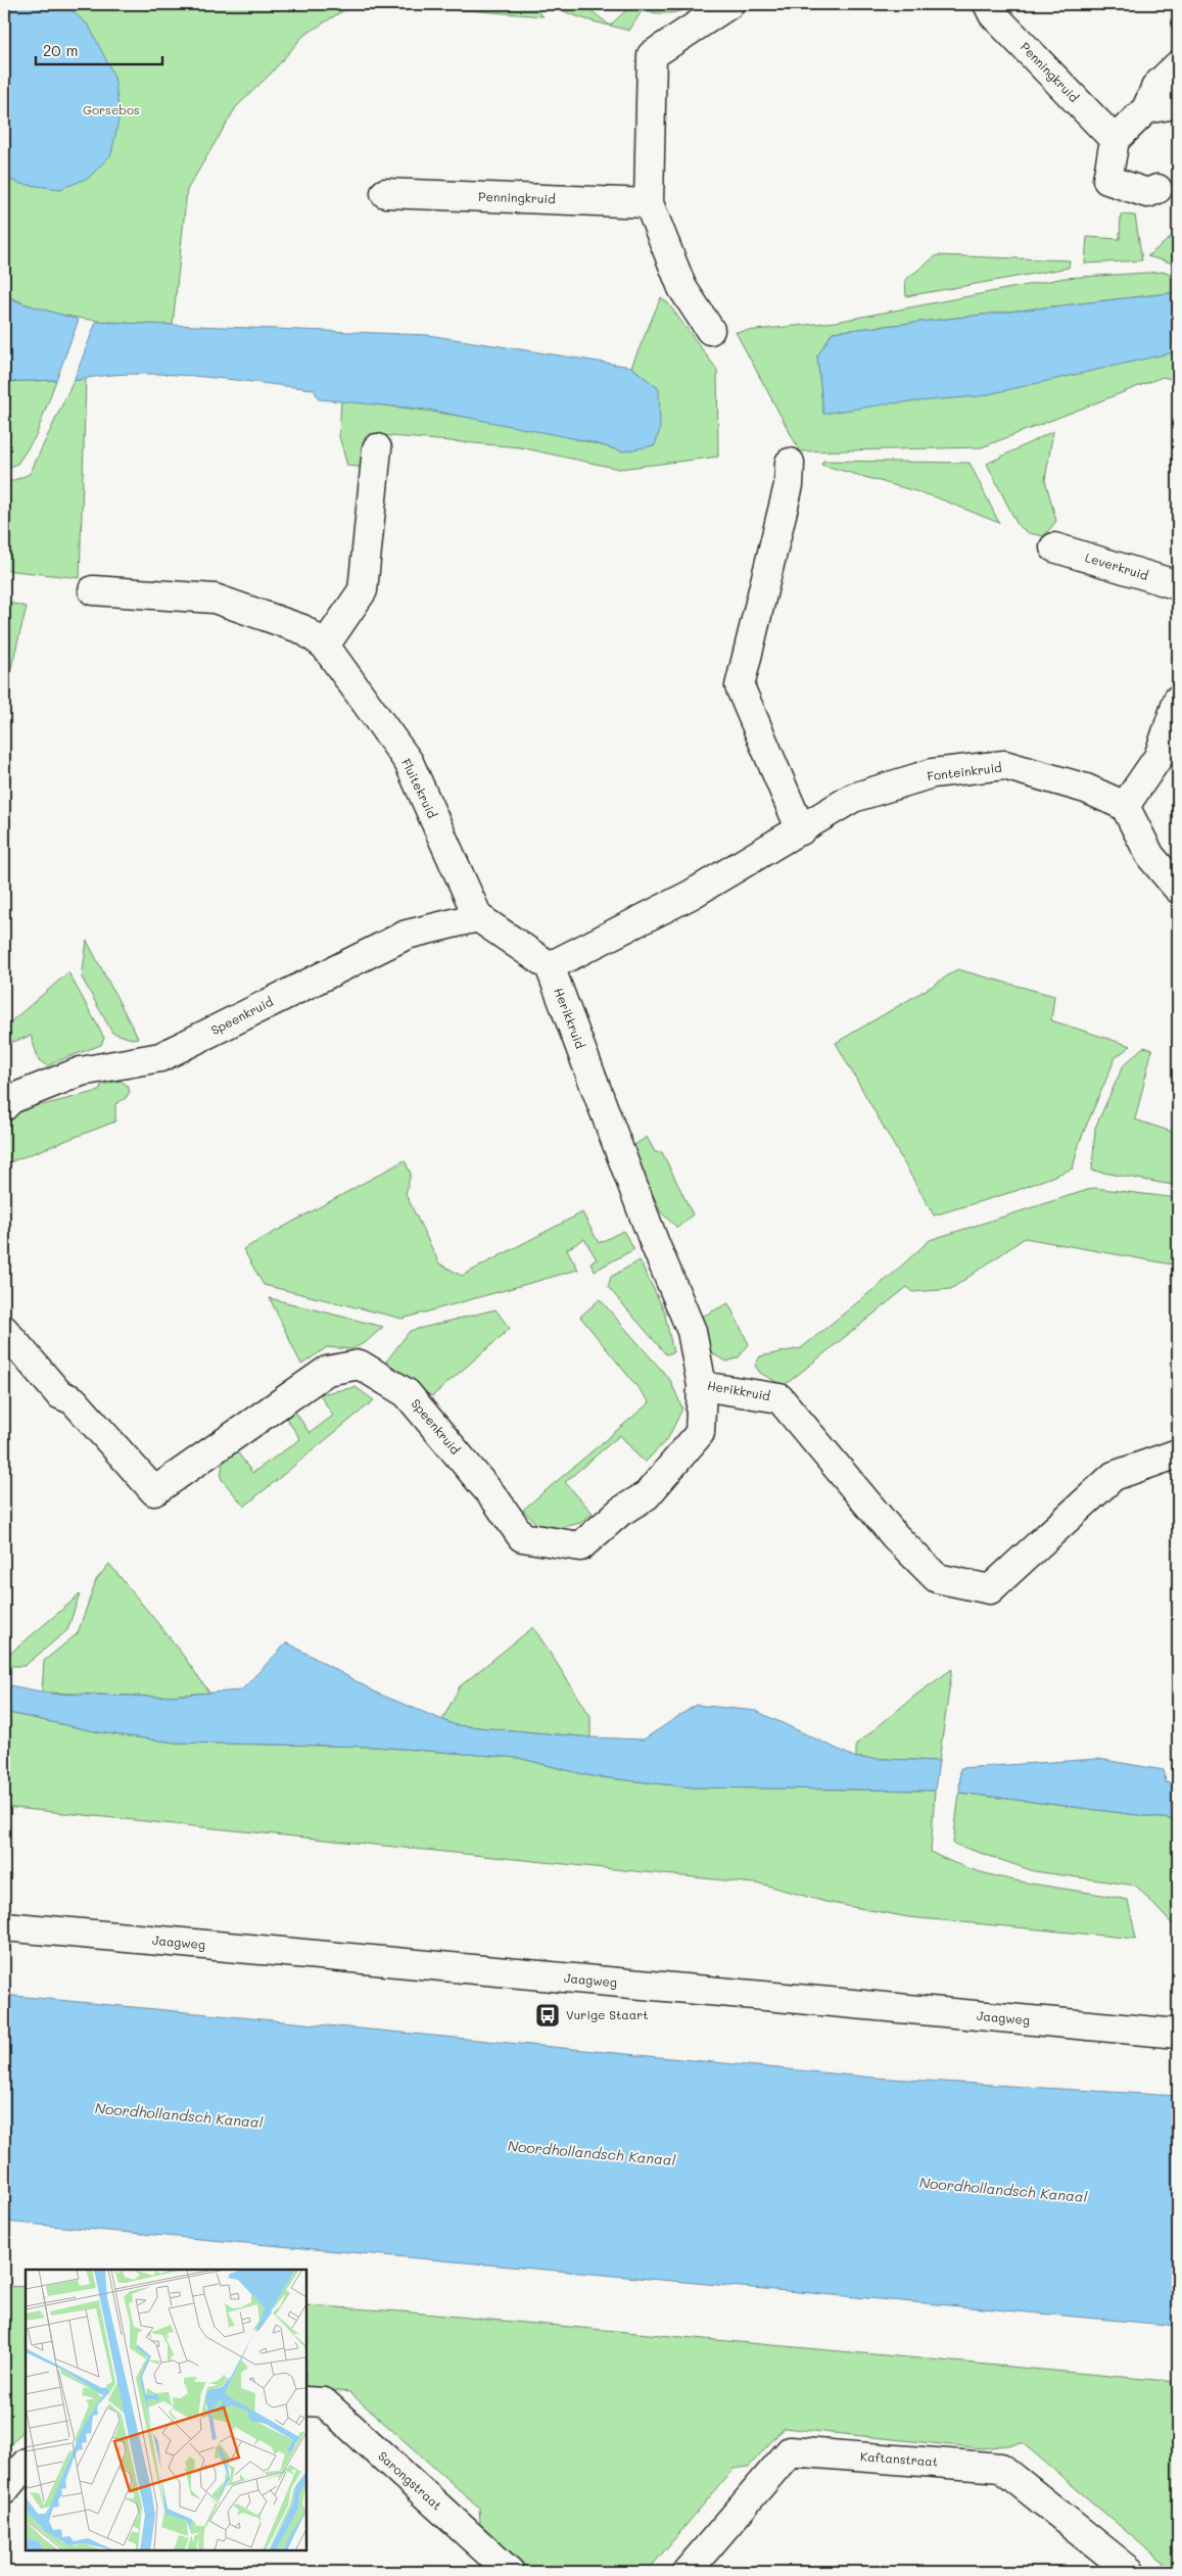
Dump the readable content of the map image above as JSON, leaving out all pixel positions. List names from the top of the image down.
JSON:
{
  "streets": {
    "street": [
      "Penningkruid",
      "Leverkruid",
      "Fonteinkruid",
      "Fluitekruid",
      "Speenkruid",
      "Herikkruid",
      "Jaagweg",
      "Kaftanstraat",
      "Sarongstraat"
    ]
  },
  "crossings": [
    ["Fonteinkruid", "Herikkruid"],
    ["Fluitekruid", "Speenkruid"],
    ["Speenkruid", "Herikkruid"]
  ],
  "water": ["Noordhollandsch Kanaal"],
  "parks": ["Gorsebos"],
  "places": {
    "bus stop": ["Vurige Staart"]
  },
  "scale_bar": "20 m"
}
